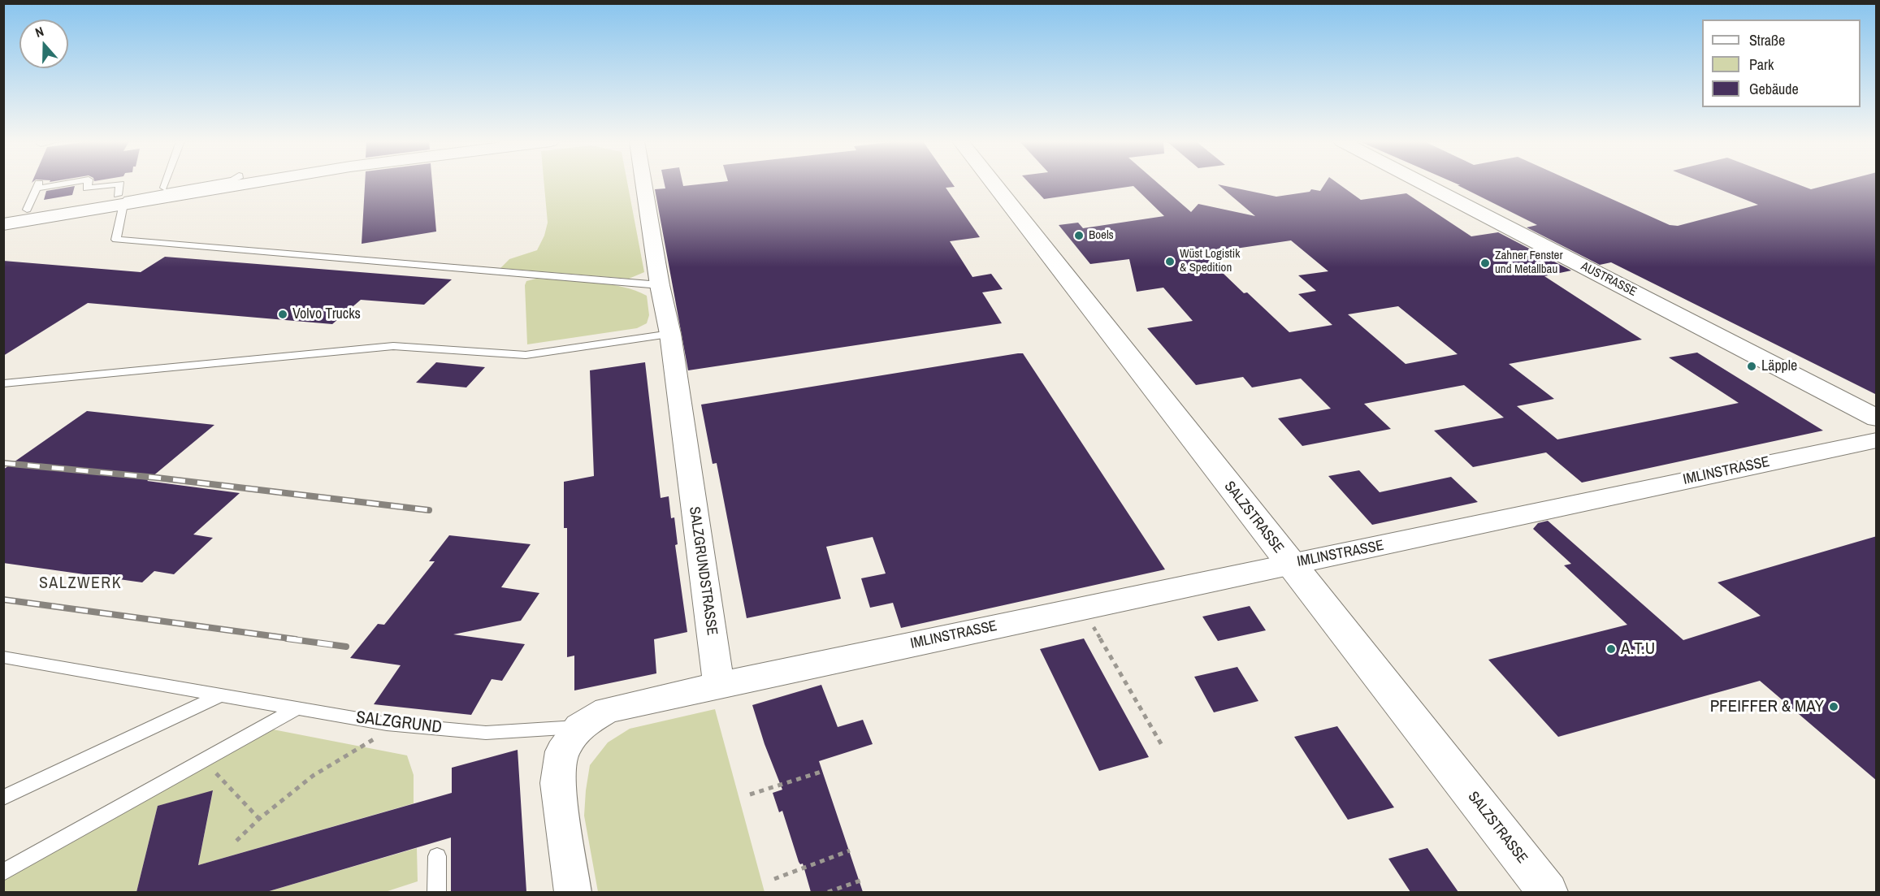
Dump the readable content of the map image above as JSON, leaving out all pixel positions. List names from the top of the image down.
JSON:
{
  "streets": {
    "main road": ["AUSTRASSE", "SALZSTRASSE"],
    "street": ["IMLINSTRASSE", "SALZGRUNDSTRASSE"],
    "lane": ["SALZGRUND"]
  },
  "crossings": [
    ["IMLINSTRASSE", "SALZSTRASSE"],
    ["IMLINSTRASSE", "SALZGRUNDSTRASSE"]
  ],
  "districts": ["SALZWERK"],
  "places": [
    "Boels",
    "Wüst Logistik & Spedition",
    "Zahner Fenster und Metallbau",
    "Volvo Trucks",
    "Läpple",
    "A.T.U",
    "PFEIFFER & MAY"
  ],
  "legend": ["Straße", "Park", "Gebäude"],
  "north": "top"
}
